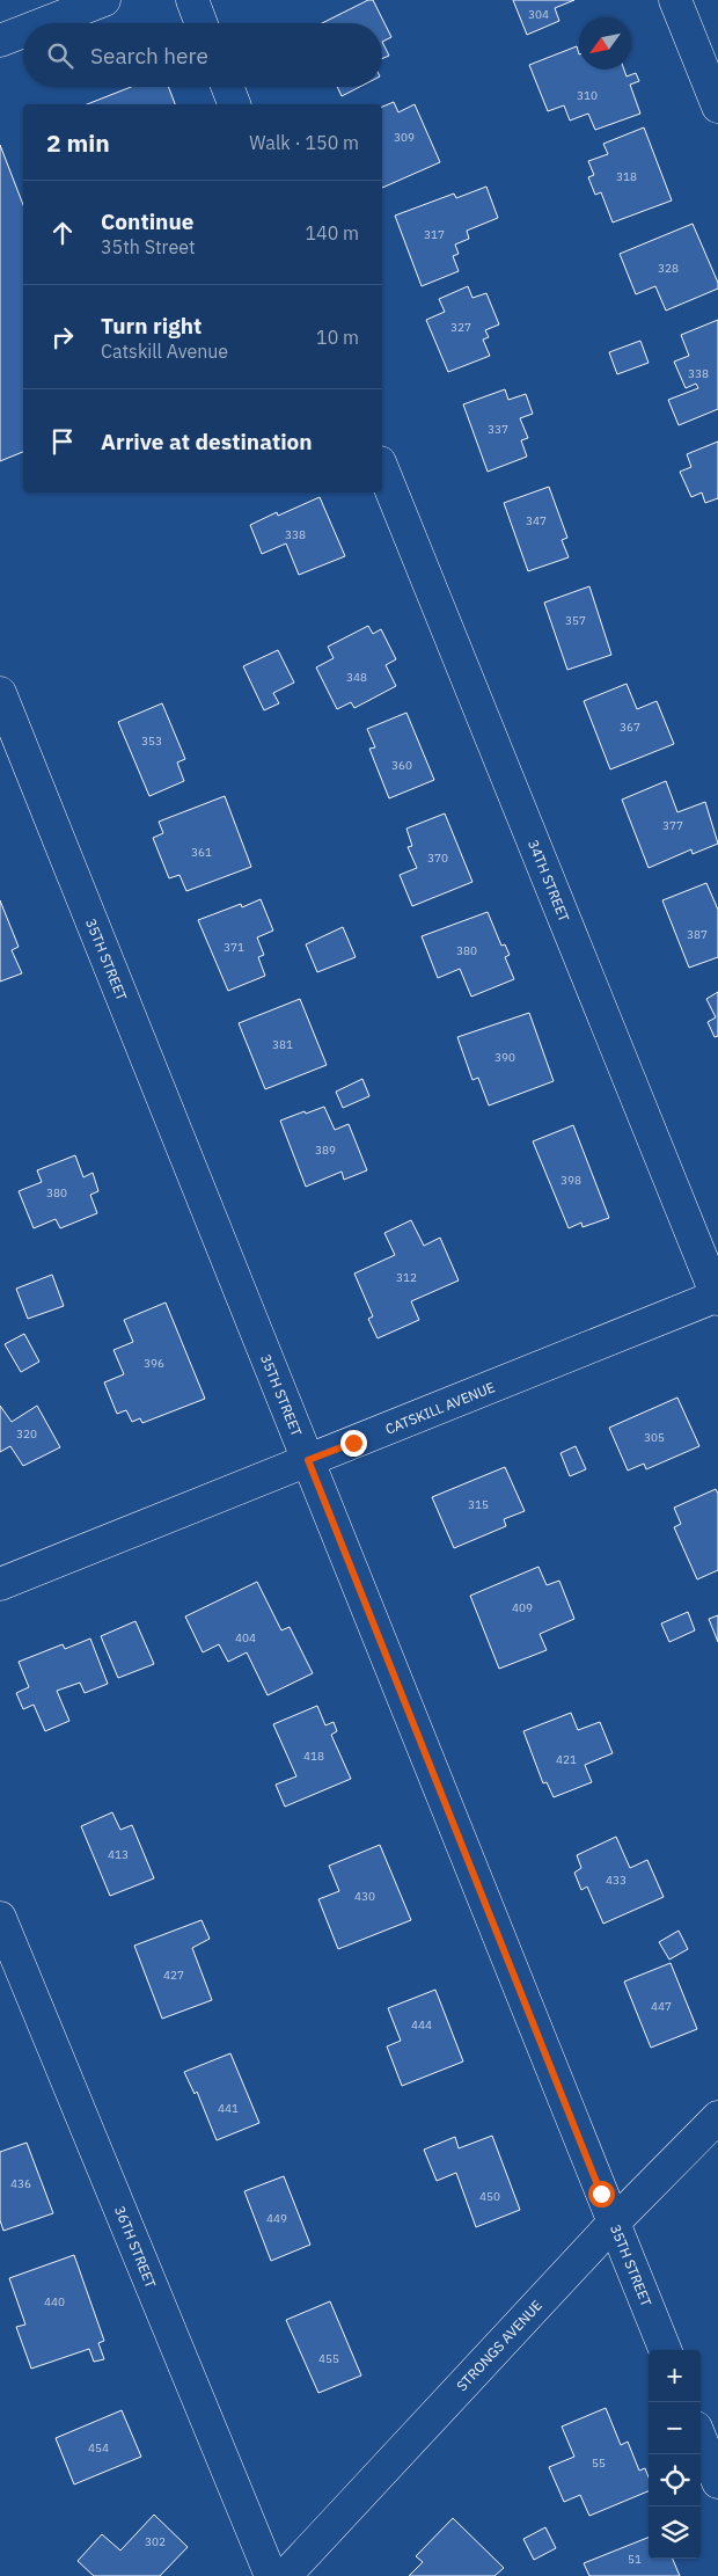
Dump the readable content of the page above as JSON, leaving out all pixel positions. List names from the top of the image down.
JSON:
{
  "streets": {
    "street": [
      "34TH STREET",
      "35TH STREET",
      "CATSKILL AVENUE",
      "36TH STREET",
      "STRONGS AVENUE"
    ]
  },
  "crossings": [
    ["34TH STREET", "CATSKILL AVENUE"],
    ["35TH STREET", "CATSKILL AVENUE"],
    ["35TH STREET", "STRONGS AVENUE"]
  ],
  "house_numbers": [
    "304",
    "310",
    "309",
    "318",
    "317",
    "328",
    "327",
    "338",
    "337",
    "347",
    "338",
    "357",
    "348",
    "367",
    "353",
    "360",
    "377",
    "361",
    "370",
    "387",
    "371",
    "380",
    "381",
    "390",
    "389",
    "398",
    "380",
    "312",
    "396",
    "320",
    "305",
    "315",
    "409",
    "404",
    "418",
    "421",
    "413",
    "433",
    "430",
    "427",
    "447",
    "444",
    "441",
    "436",
    "450",
    "449",
    "440",
    "455",
    "454",
    "55",
    "302",
    "51"
  ],
  "north": "bottom left",
  "page": {
    "search": "Search here",
    "heading": ["2 min", "Walk · 150 m"],
    "list": [
      ["Continue", "35th Street", "140 m"],
      ["Turn right", "Catskill Avenue", "10 m"],
      "Arrive at destination"
    ],
    "map_buttons": ["+", "−"]
  }
}
